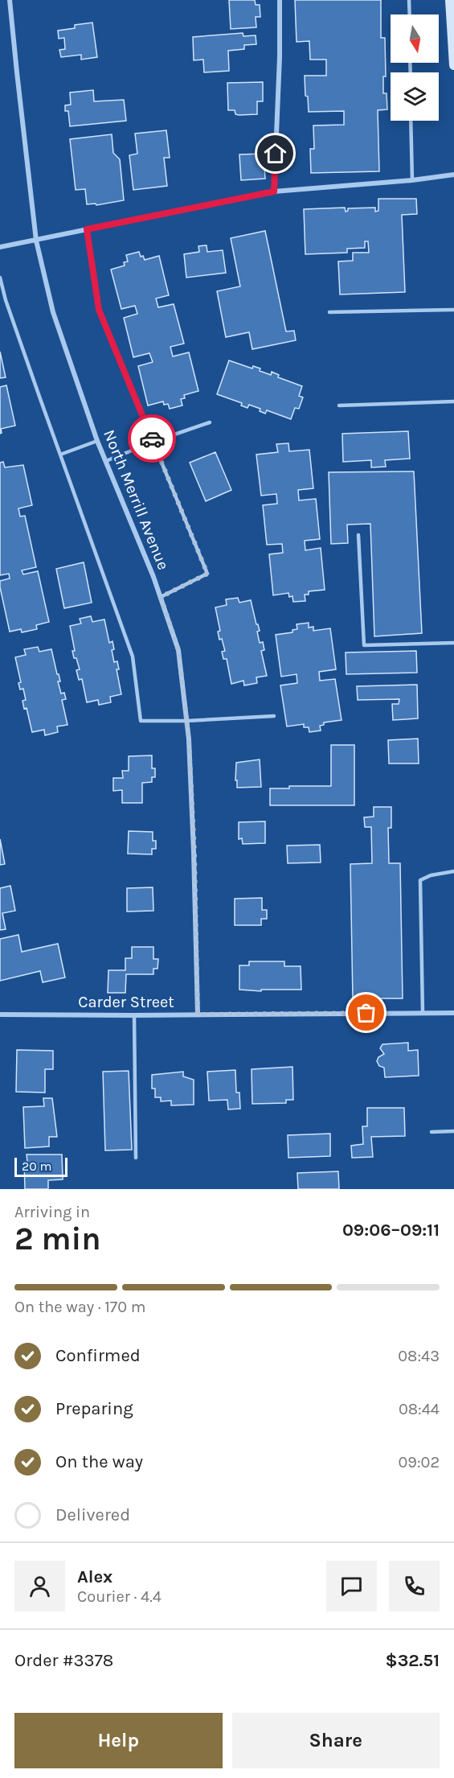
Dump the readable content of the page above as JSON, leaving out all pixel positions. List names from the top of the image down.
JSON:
{
  "streets": {
    "street": ["North Merrill Avenue", "Carder Street"]
  },
  "crossings": [
    ["North Merrill Avenue", "Carder Street"]
  ],
  "scale_bar": "20 m",
  "north": "bottom",
  "page": {
    "scale": "20 m",
    "heading": ["2 min", "Arriving in", "09:06–09:11"],
    "panel": [
      "Alex",
      "Courier · 4.4",
      "Order #3378",
      "$32.51"
    ],
    "bar": "On the way · 170 m",
    "list": [
      ["Confirmed", "08:43"],
      ["Preparing", "08:44"],
      ["On the way", "09:02"],
      "Delivered"
    ],
    "buttons": ["Help", "Share"]
  }
}
